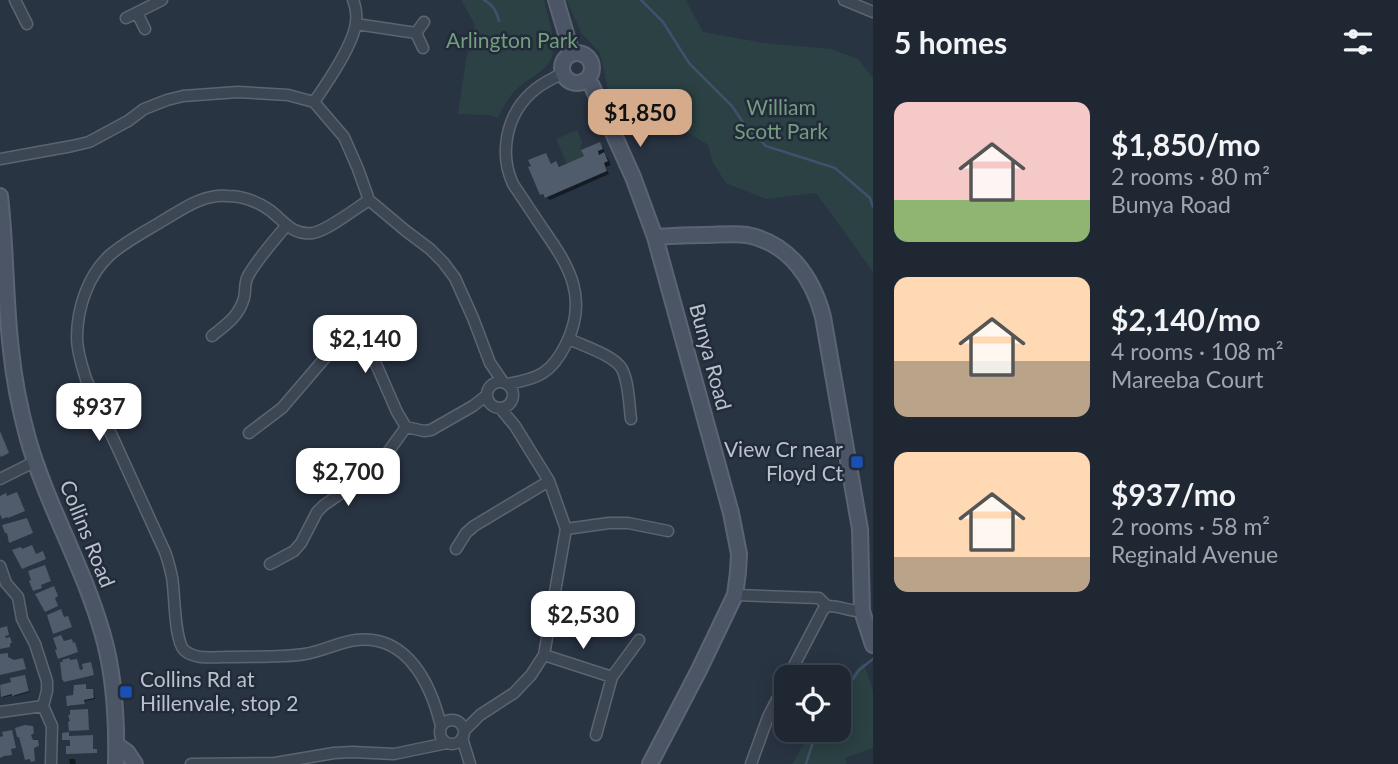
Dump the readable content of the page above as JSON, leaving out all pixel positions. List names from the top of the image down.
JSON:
{
  "streets": {
    "street": ["Bunya Road", "Collins Road"]
  },
  "parks": ["Arlington Park", "William Scott Park"],
  "places": {
    "transit": ["View Cr near Floyd Ct", "Collins Rd at Hillenvale, stop 2"]
  },
  "page": {
    "heading": "5 homes",
    "list": [
      {
        "name": "$1,850/mo",
        "note": "2 rooms · 80 m² · Bunya Road"
      },
      {
        "name": "$2,140/mo",
        "note": "4 rooms · 108 m² · Mareeba Court"
      },
      {
        "name": "$937/mo",
        "note": "2 rooms · 58 m² · Reginald Avenue"
      }
    ],
    "price": [
      "$1,850",
      "$2,140",
      "$937",
      "$2,700",
      "$2,530"
    ]
  }
}
